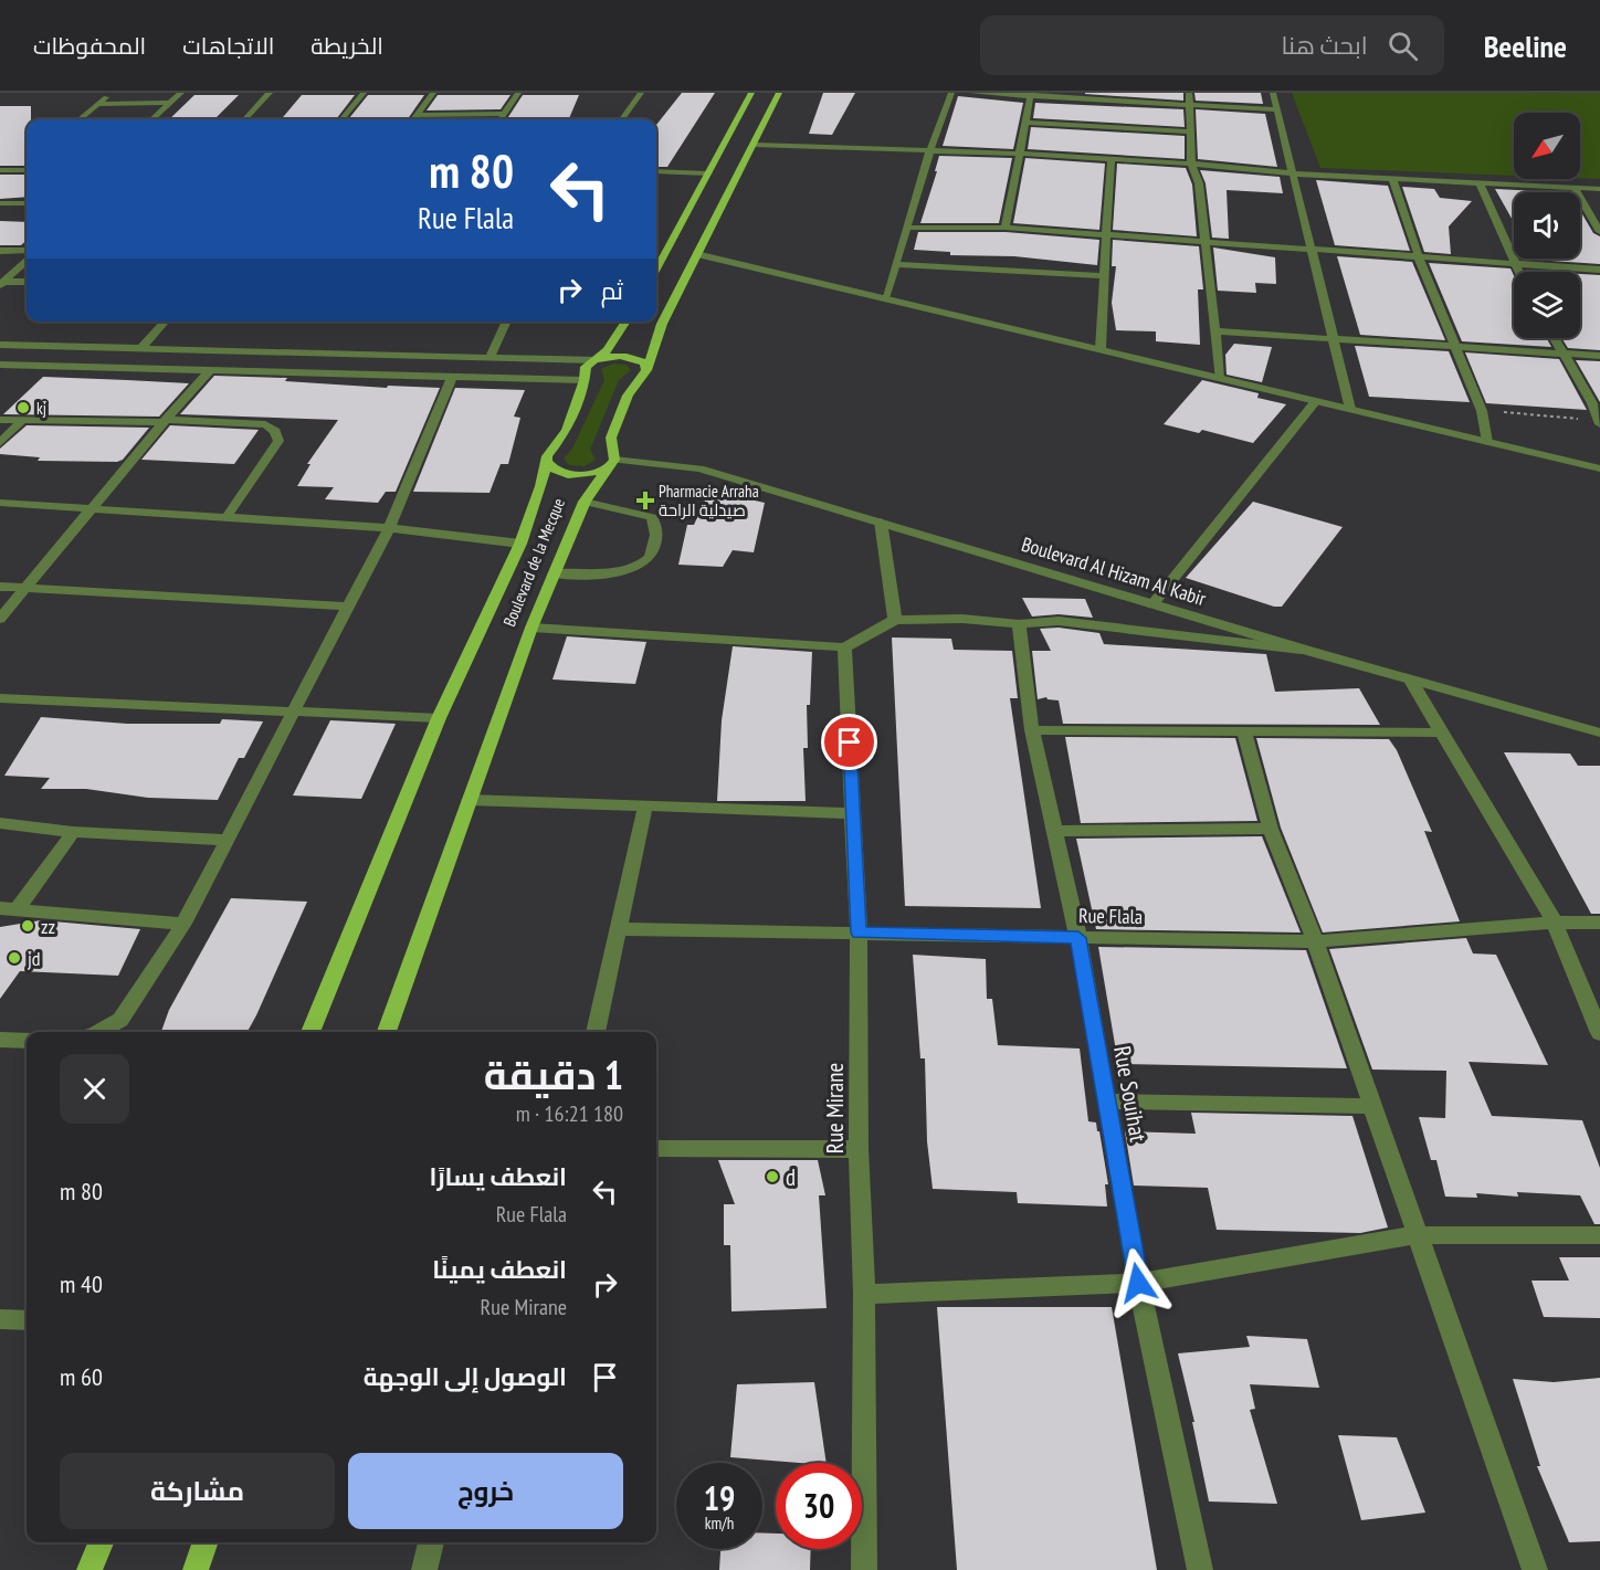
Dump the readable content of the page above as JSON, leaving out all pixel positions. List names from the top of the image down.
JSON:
{
  "streets": {
    "main road": ["Boulevard de la Mecque"],
    "street": [
      "Boulevard Al Hizam Al Kabir",
      "Rue Flala",
      "Rue Souihat",
      "Rue Mirane"
    ]
  },
  "crossings": [
    ["Boulevard de la Mecque", "Boulevard Al Hizam Al Kabir"],
    ["Rue Flala", "Rue Souihat"],
    ["Rue Flala", "Rue Mirane"]
  ],
  "places": {
    "other": [
      "kj",
      "zz",
      "jd",
      "d"
    ],
    "health": ["Pharmacie Arraha صيدلية الراحة"]
  },
  "north": "bottom left",
  "page": {
    "header": "Beeline",
    "search": "ابحث هنا",
    "nav": ["الخريطة", "الاتجاهات", "المحفوظات"],
    "turn": ["80 m", "Rue Flala"],
    "then": "ثم",
    "heading": ["1 دقيقة", "180 m · 16:21"],
    "list": [
      {
        "name": "انعطف يسارًا",
        "note": "Rue Flala",
        "value": "80 m"
      },
      {
        "name": "انعطف يمينًا",
        "note": "Rue Mirane",
        "value": "40 m"
      },
      {
        "name": "الوصول إلى الوجهة",
        "value": "60 m"
      }
    ],
    "buttons": ["خروج", "مشاركة"],
    "speed": "19 km/h",
    "limit": "30"
  }
}
